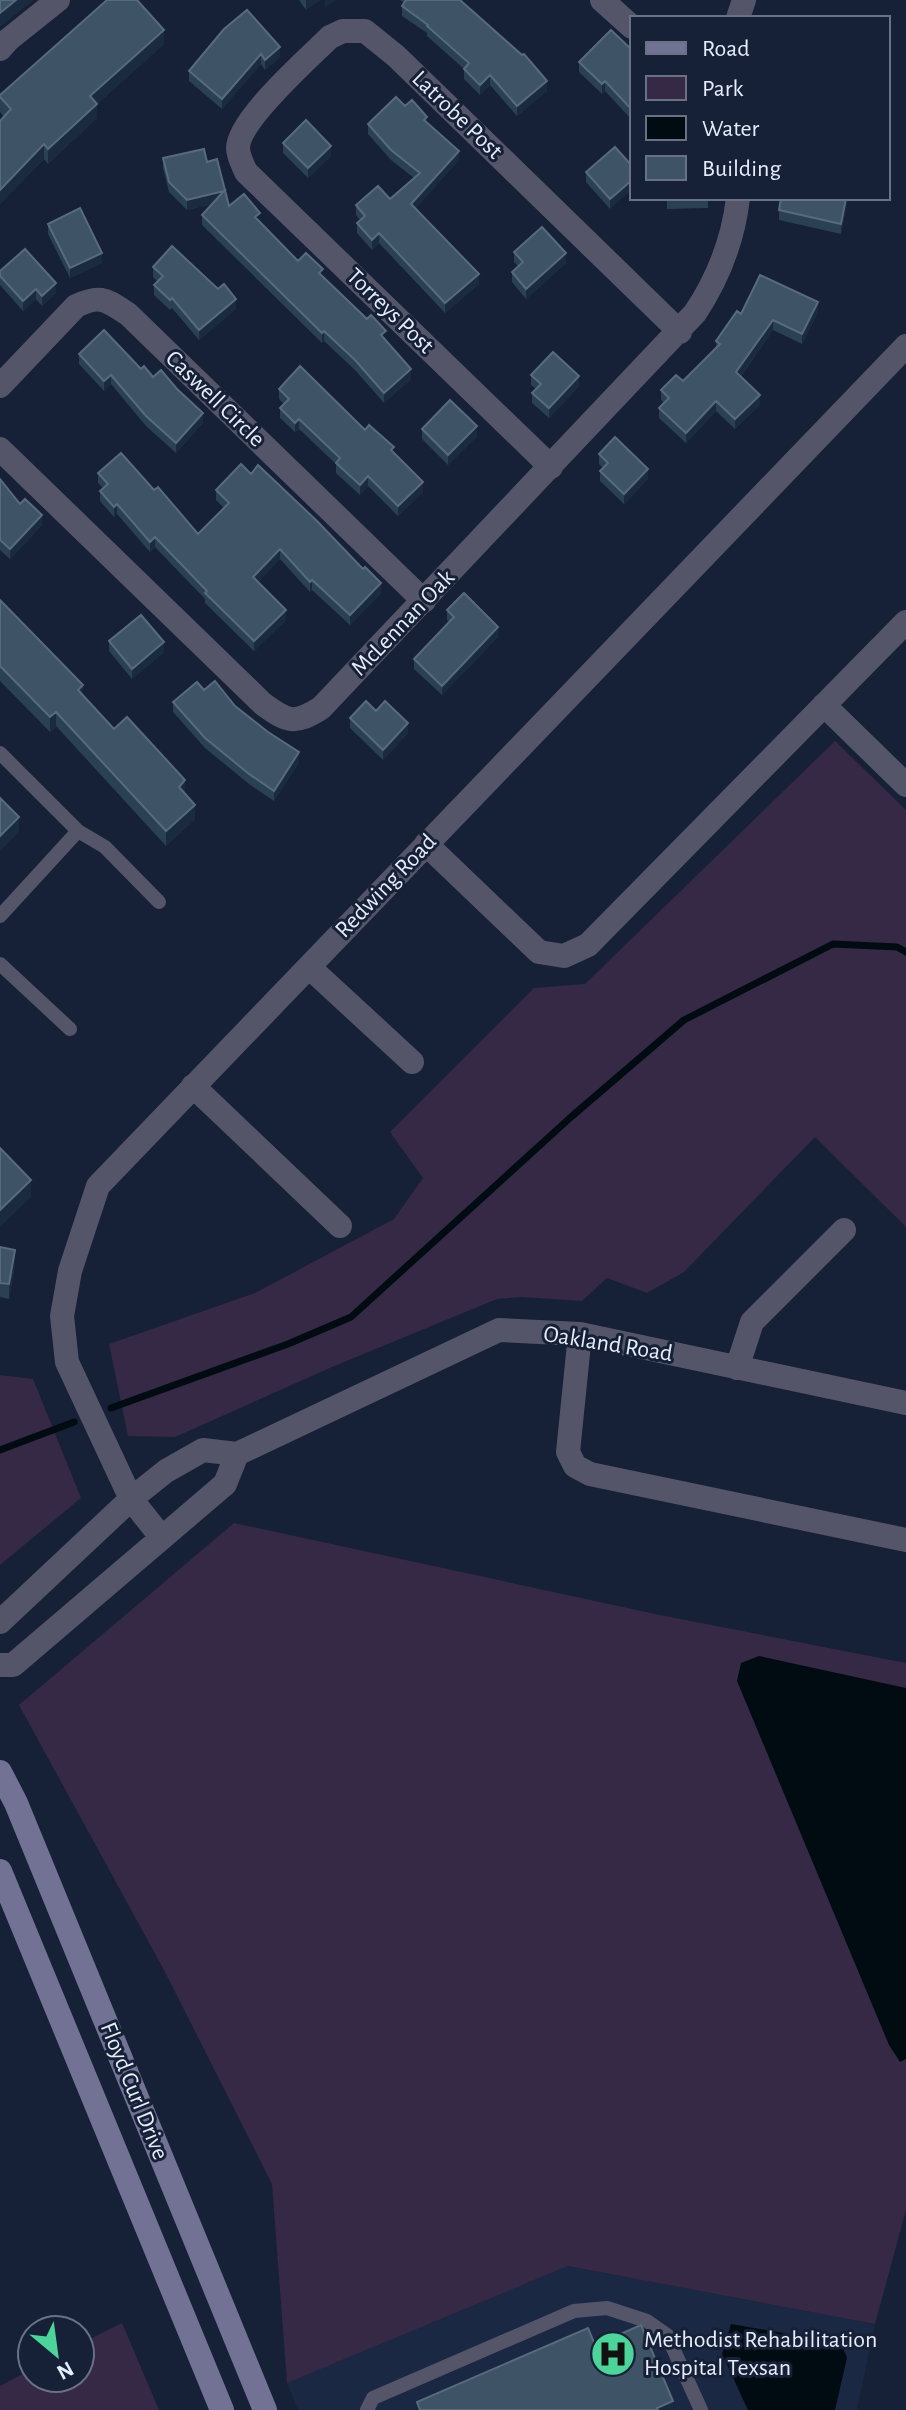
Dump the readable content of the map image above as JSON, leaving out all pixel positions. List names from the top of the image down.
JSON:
{
  "streets": {
    "street": [
      "Latrobe Post",
      "Torreys Post",
      "Caswell Circle",
      "McLennan Oak",
      "Redwing Road",
      "Oakland Road",
      "Floyd Curl Drive"
    ]
  },
  "crossings": [
    ["Latrobe Post", "Torreys Post"],
    ["Latrobe Post", "McLennan Oak"],
    ["Torreys Post", "McLennan Oak"],
    ["Caswell Circle", "McLennan Oak"],
    ["Redwing Road", "Oakland Road"]
  ],
  "places": {
    "hospital": ["Methodist Rehabilitation Hospital Texsan"]
  },
  "legend": [
    "Road",
    "Park",
    "Water",
    "Building"
  ],
  "north": "bottom right"
}
